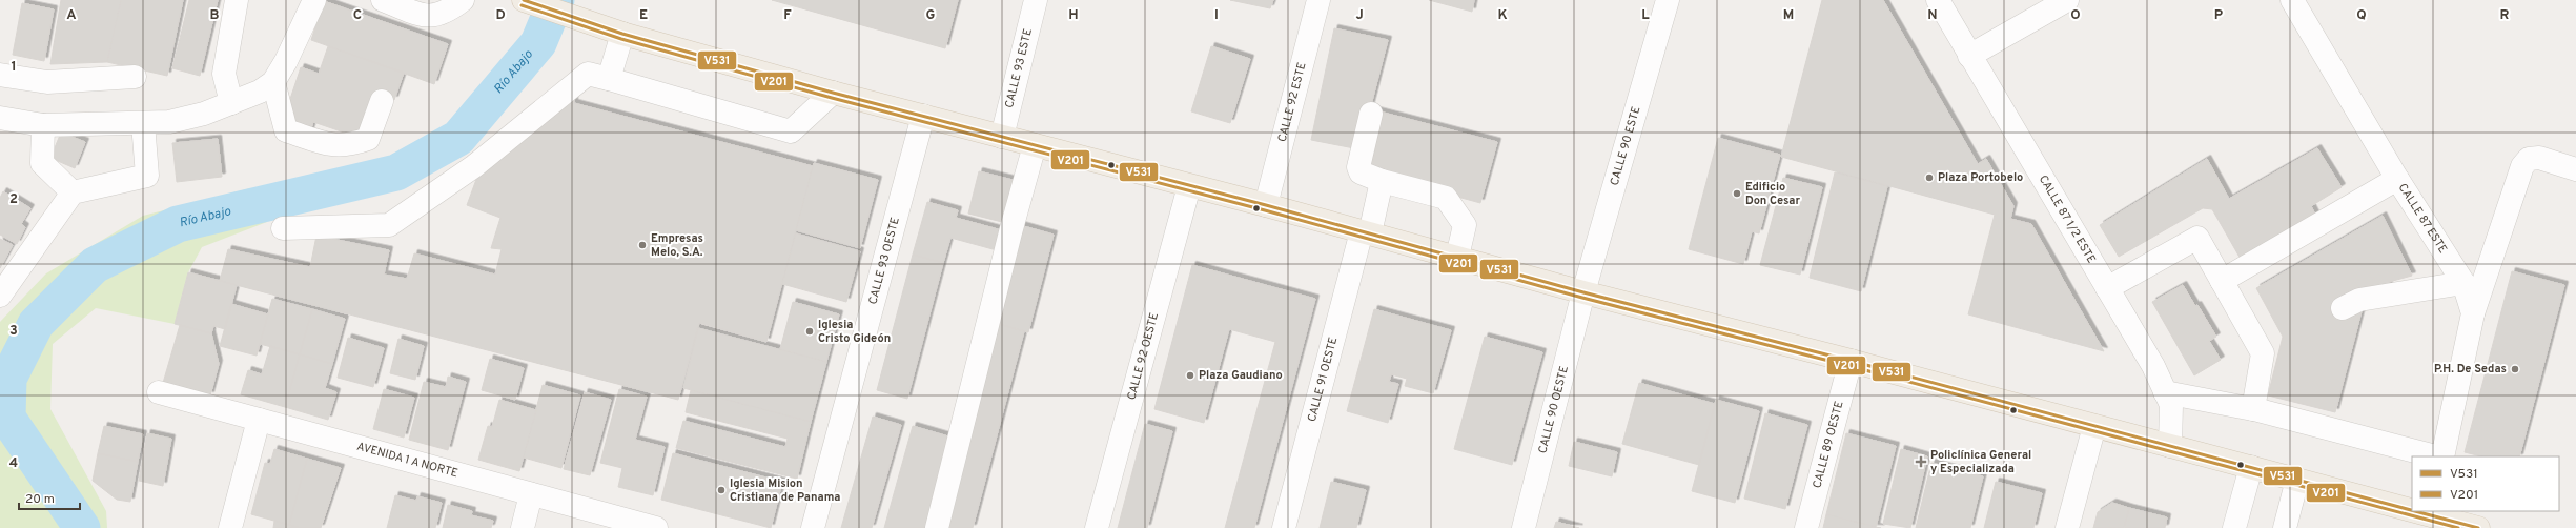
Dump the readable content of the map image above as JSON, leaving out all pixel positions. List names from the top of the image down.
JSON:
{
  "streets": {
    "street": [
      "CALLE 93 ESTE",
      "CALLE 92 ESTE",
      "CALLE 90 ESTE",
      "CALLE 87 1/2 ESTE",
      "CALLE 87 ESTE",
      "CALLE 93 OESTE",
      "CALLE 92 OESTE",
      "CALLE 91 OESTE",
      "CALLE 90 OESTE",
      "CALLE 89 OESTE",
      "AVENIDA 1 A NORTE"
    ]
  },
  "crossings": [
    ["CALLE 90 ESTE", "CALLE 90 OESTE"]
  ],
  "water": ["Río Abajo"],
  "places": {
    "other": [
      "Plaza Portobelo",
      "Edificio Don Cesar",
      "Empresas Melo, S.A.",
      "Iglesia Cristo Gideón",
      "P.H. De Sedas",
      "Plaza Gaudiano",
      "Iglesia Mision Cristiana de Panama"
    ],
    "health": ["Policlínica General y Especializada"]
  },
  "lines": ["transit line V531", "transit line V201"],
  "legend": ["V531", "V201"],
  "scale_bar": "20 m",
  "grid": {
    "columns": [
      "A",
      "B",
      "C",
      "D",
      "E",
      "F",
      "G",
      "H",
      "I",
      "J",
      "K",
      "L",
      "M",
      "N",
      "O",
      "P",
      "Q",
      "R"
    ],
    "rows": [
      "1",
      "2",
      "3",
      "4"
    ]
  }
}
